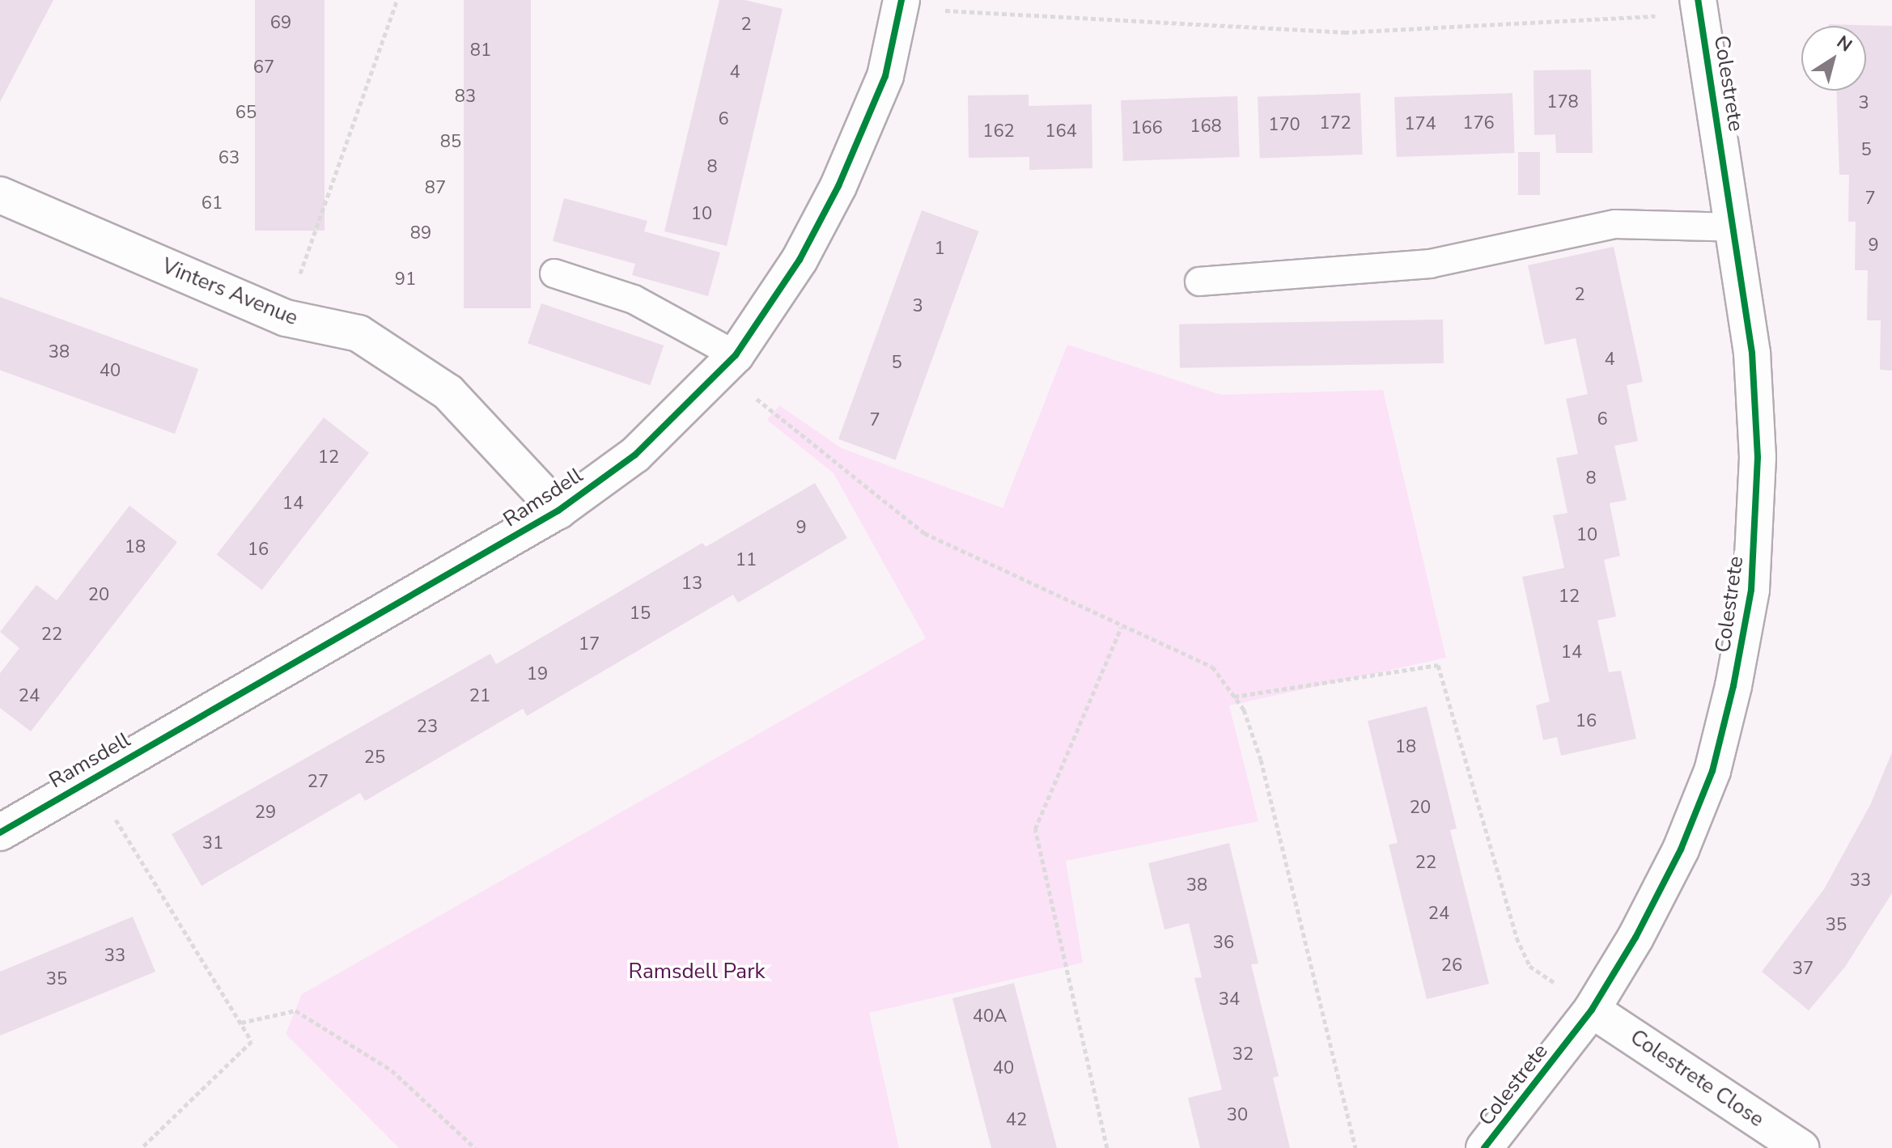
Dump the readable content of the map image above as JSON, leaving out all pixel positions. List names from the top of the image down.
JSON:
{
  "streets": {
    "street": [
      "Colestrete",
      "Vinters Avenue",
      "Ramsdell",
      "Colestrete Close"
    ]
  },
  "crossings": [
    ["Colestrete", "Colestrete Close"],
    ["Vinters Avenue", "Ramsdell"]
  ],
  "parks": ["Ramsdell Park"],
  "house_numbers": [
    "69",
    "2",
    "81",
    "67",
    "4",
    "83",
    "178",
    "3",
    "65",
    "6",
    "172",
    "176",
    "174",
    "170",
    "168",
    "166",
    "162",
    "164",
    "85",
    "5",
    "63",
    "8",
    "87",
    "7",
    "61",
    "10",
    "89",
    "9",
    "1",
    "91",
    "2",
    "3",
    "38",
    "4",
    "5",
    "40",
    "6",
    "7",
    "12",
    "8",
    "14",
    "9",
    "10",
    "18",
    "16",
    "11",
    "13",
    "20",
    "12",
    "15",
    "22",
    "17",
    "14",
    "19",
    "24",
    "21",
    "16",
    "23",
    "18",
    "25",
    "27",
    "20",
    "29",
    "31",
    "22",
    "33",
    "38",
    "24",
    "35",
    "36",
    "33",
    "26",
    "37",
    "35",
    "34",
    "40A",
    "32",
    "40",
    "30",
    "42"
  ],
  "north": "top right"
}
